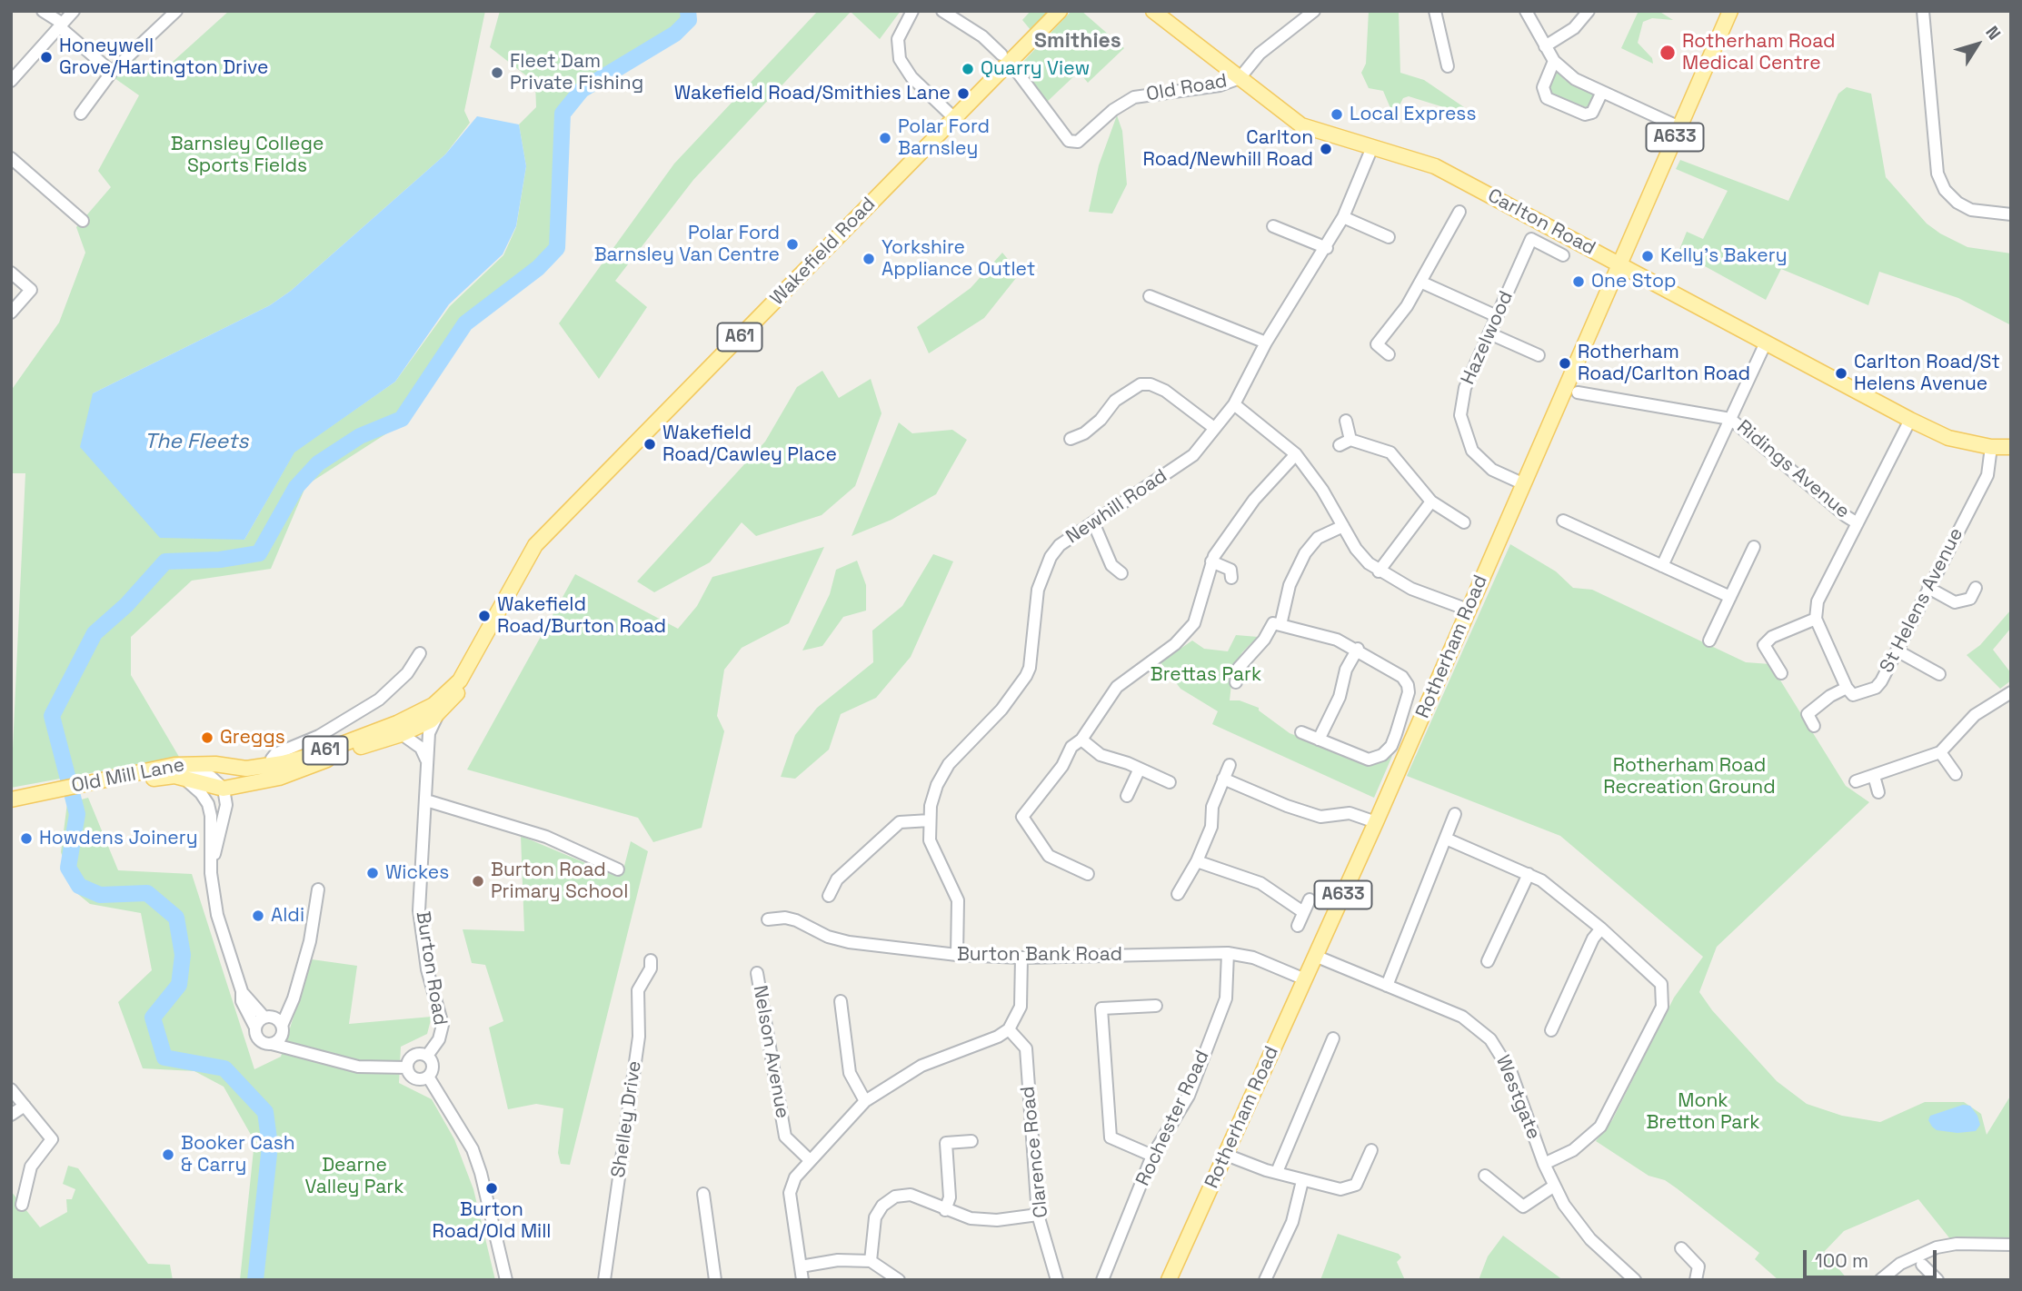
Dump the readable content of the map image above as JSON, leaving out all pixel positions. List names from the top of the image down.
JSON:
{
  "streets": {
    "main road": [
      "A633",
      "Carlton Road",
      "Wakefield Road",
      "A61",
      "Rotherham Road",
      "Old Mill Lane"
    ],
    "street": [
      "Old Road",
      "Hazelwood",
      "Ridings Avenue",
      "Newhill Road",
      "St Helens Avenue",
      "Burton Bank Road",
      "Burton Road",
      "Nelson Avenue",
      "Westgate",
      "Rochester Road",
      "Shelley Drive",
      "Clarence Road"
    ]
  },
  "crossings": [
    ["Old Road", "Carlton Road"],
    ["Old Road", "Wakefield Road"],
    ["Carlton Road", "Newhill Road"],
    ["Carlton Road", "St Helens Avenue"],
    ["Carlton Road", "Rotherham Road"],
    ["Wakefield Road", "Old Mill Lane"],
    ["Hazelwood", "Rotherham Road"],
    ["Newhill Road", "Burton Bank Road"],
    ["Rotherham Road", "Burton Bank Road"],
    ["Rotherham Road", "Westgate"],
    ["Old Mill Lane", "Burton Road"],
    ["Burton Bank Road", "Rochester Road"]
  ],
  "districts": ["Smithies"],
  "water": ["The Fleets"],
  "parks": [
    "Barnsley College Sports Fields",
    "Brettas Park",
    "Rotherham Road Recreation Ground",
    "Monk Bretton Park",
    "Dearne Valley Park"
  ],
  "places": [
    "Rotherham Road Medical Centre",
    "Honeywell Grove/Hartington Drive",
    "Quarry View",
    "Fleet Dam Private Fishing",
    "Wakefield Road/Smithies Lane",
    "Local Express",
    "Polar Ford Barnsley",
    "Carlton Road/Newhill Road",
    "Polar Ford Barnsley Van Centre",
    "Kelly's Bakery",
    "Yorkshire Appliance Outlet",
    "One Stop",
    "Rotherham Road/Carlton Road",
    "Carlton Road/St Helens Avenue",
    "Wakefield Road/Cawley Place",
    "Wakefield Road/Burton Road",
    "Greggs",
    "Howdens Joinery",
    "Wickes",
    "Burton Road Primary School",
    "Aldi",
    "Booker Cash & Carry",
    "Burton Road/Old Mill"
  ],
  "scale_bar": "100 m",
  "north": "top right"
}
